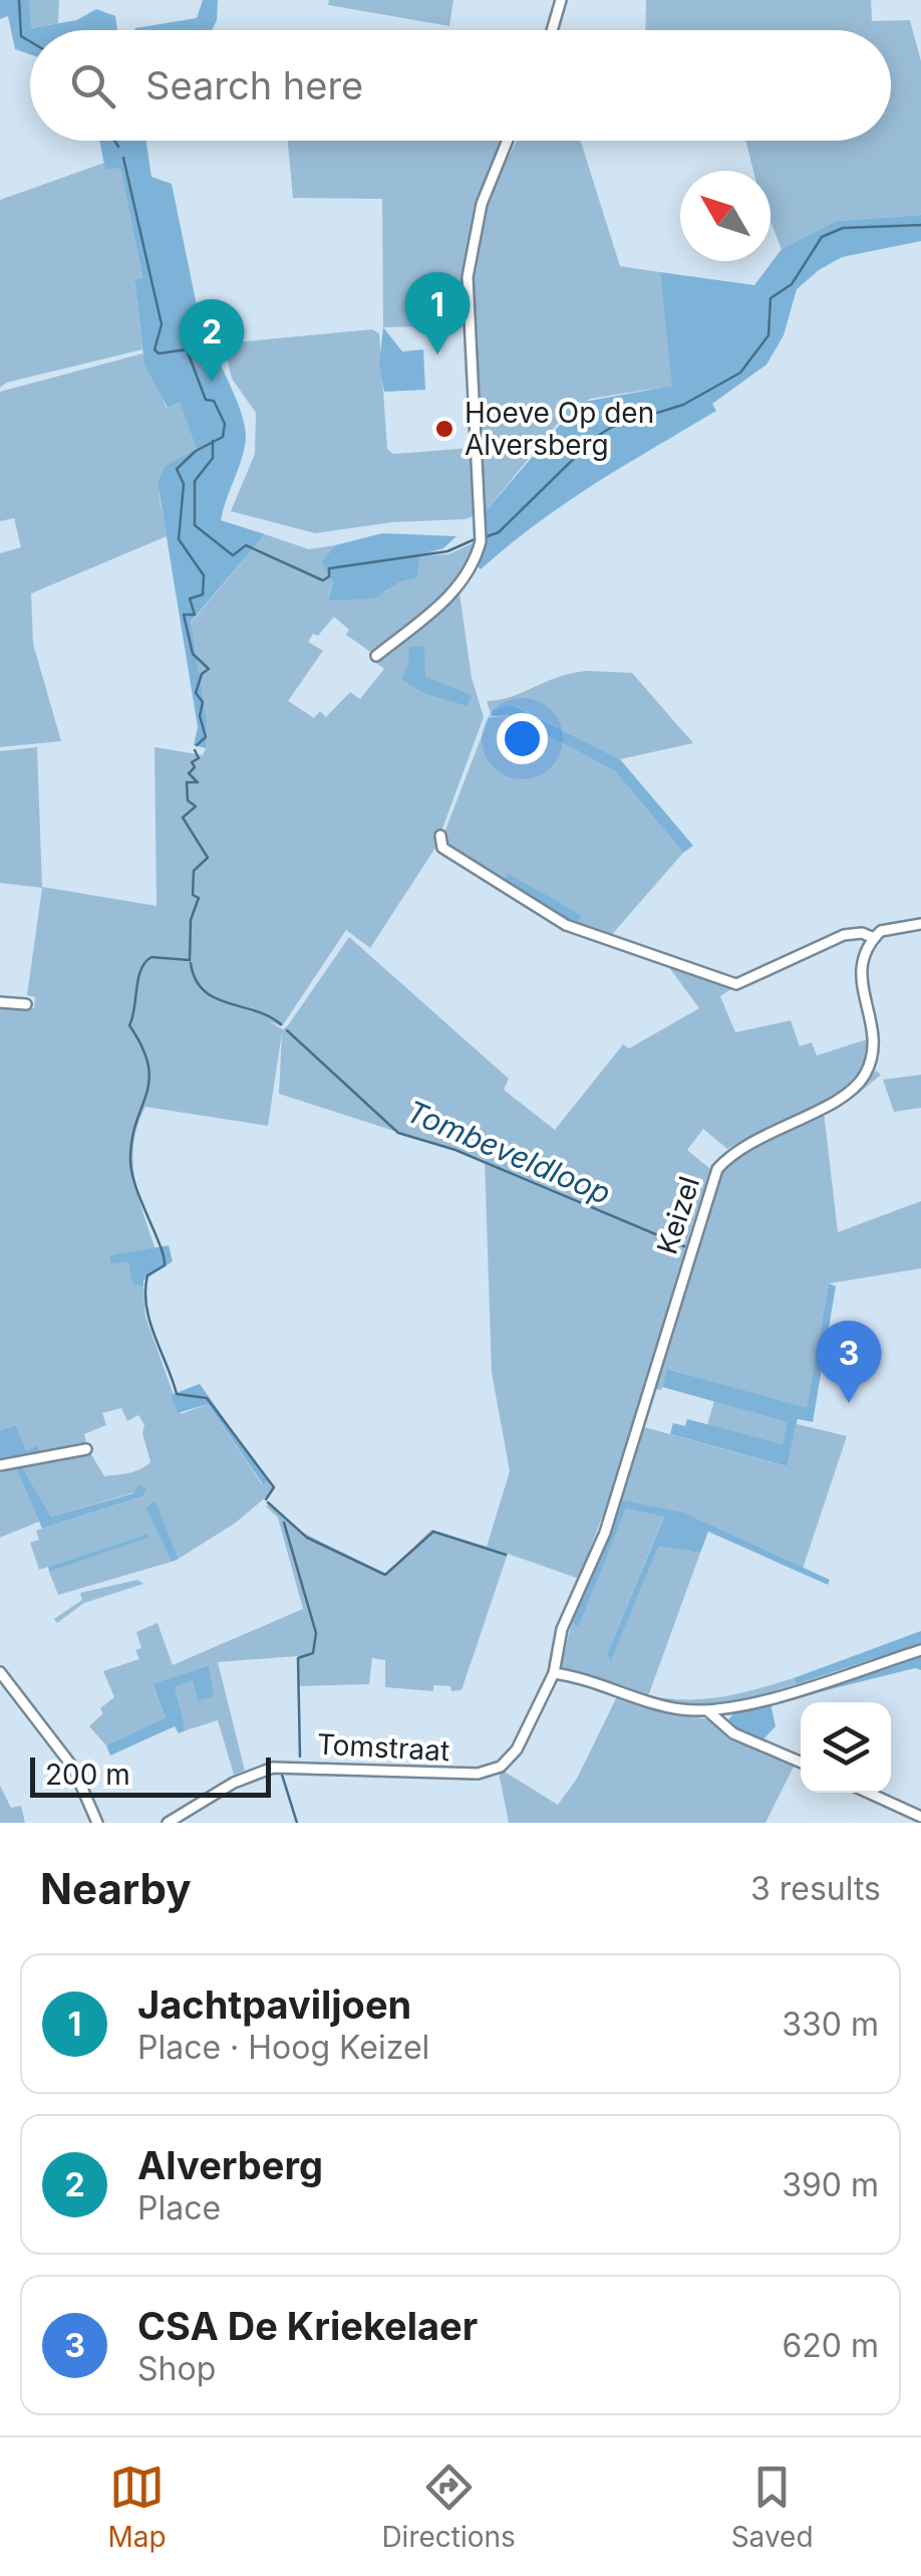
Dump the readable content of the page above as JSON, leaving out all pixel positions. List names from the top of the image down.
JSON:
{
  "streets": {
    "street": ["Keizel", "Tomstraat"]
  },
  "crossings": [
    ["Keizel", "Tomstraat"]
  ],
  "water": ["Tombeveldloop"],
  "places": ["Hoeve Op den Alversberg"],
  "scale_bar": "200 m",
  "north": "top left",
  "page": {
    "search": "Search here",
    "pins": ["1", "2", "3"],
    "scale": "200 m",
    "heading": ["Nearby", "3 results"],
    "list": [
      {
        "mark": "1",
        "name": "Jachtpaviljoen",
        "note": "Place · Hoog Keizel",
        "value": "330 m"
      },
      {
        "mark": "2",
        "name": "Alverberg",
        "note": "Place",
        "value": "390 m"
      },
      {
        "mark": "3",
        "name": "CSA De Kriekelaer",
        "note": "Shop",
        "value": "620 m"
      }
    ],
    "nav": ["Map", "Directions", "Saved"]
  }
}
